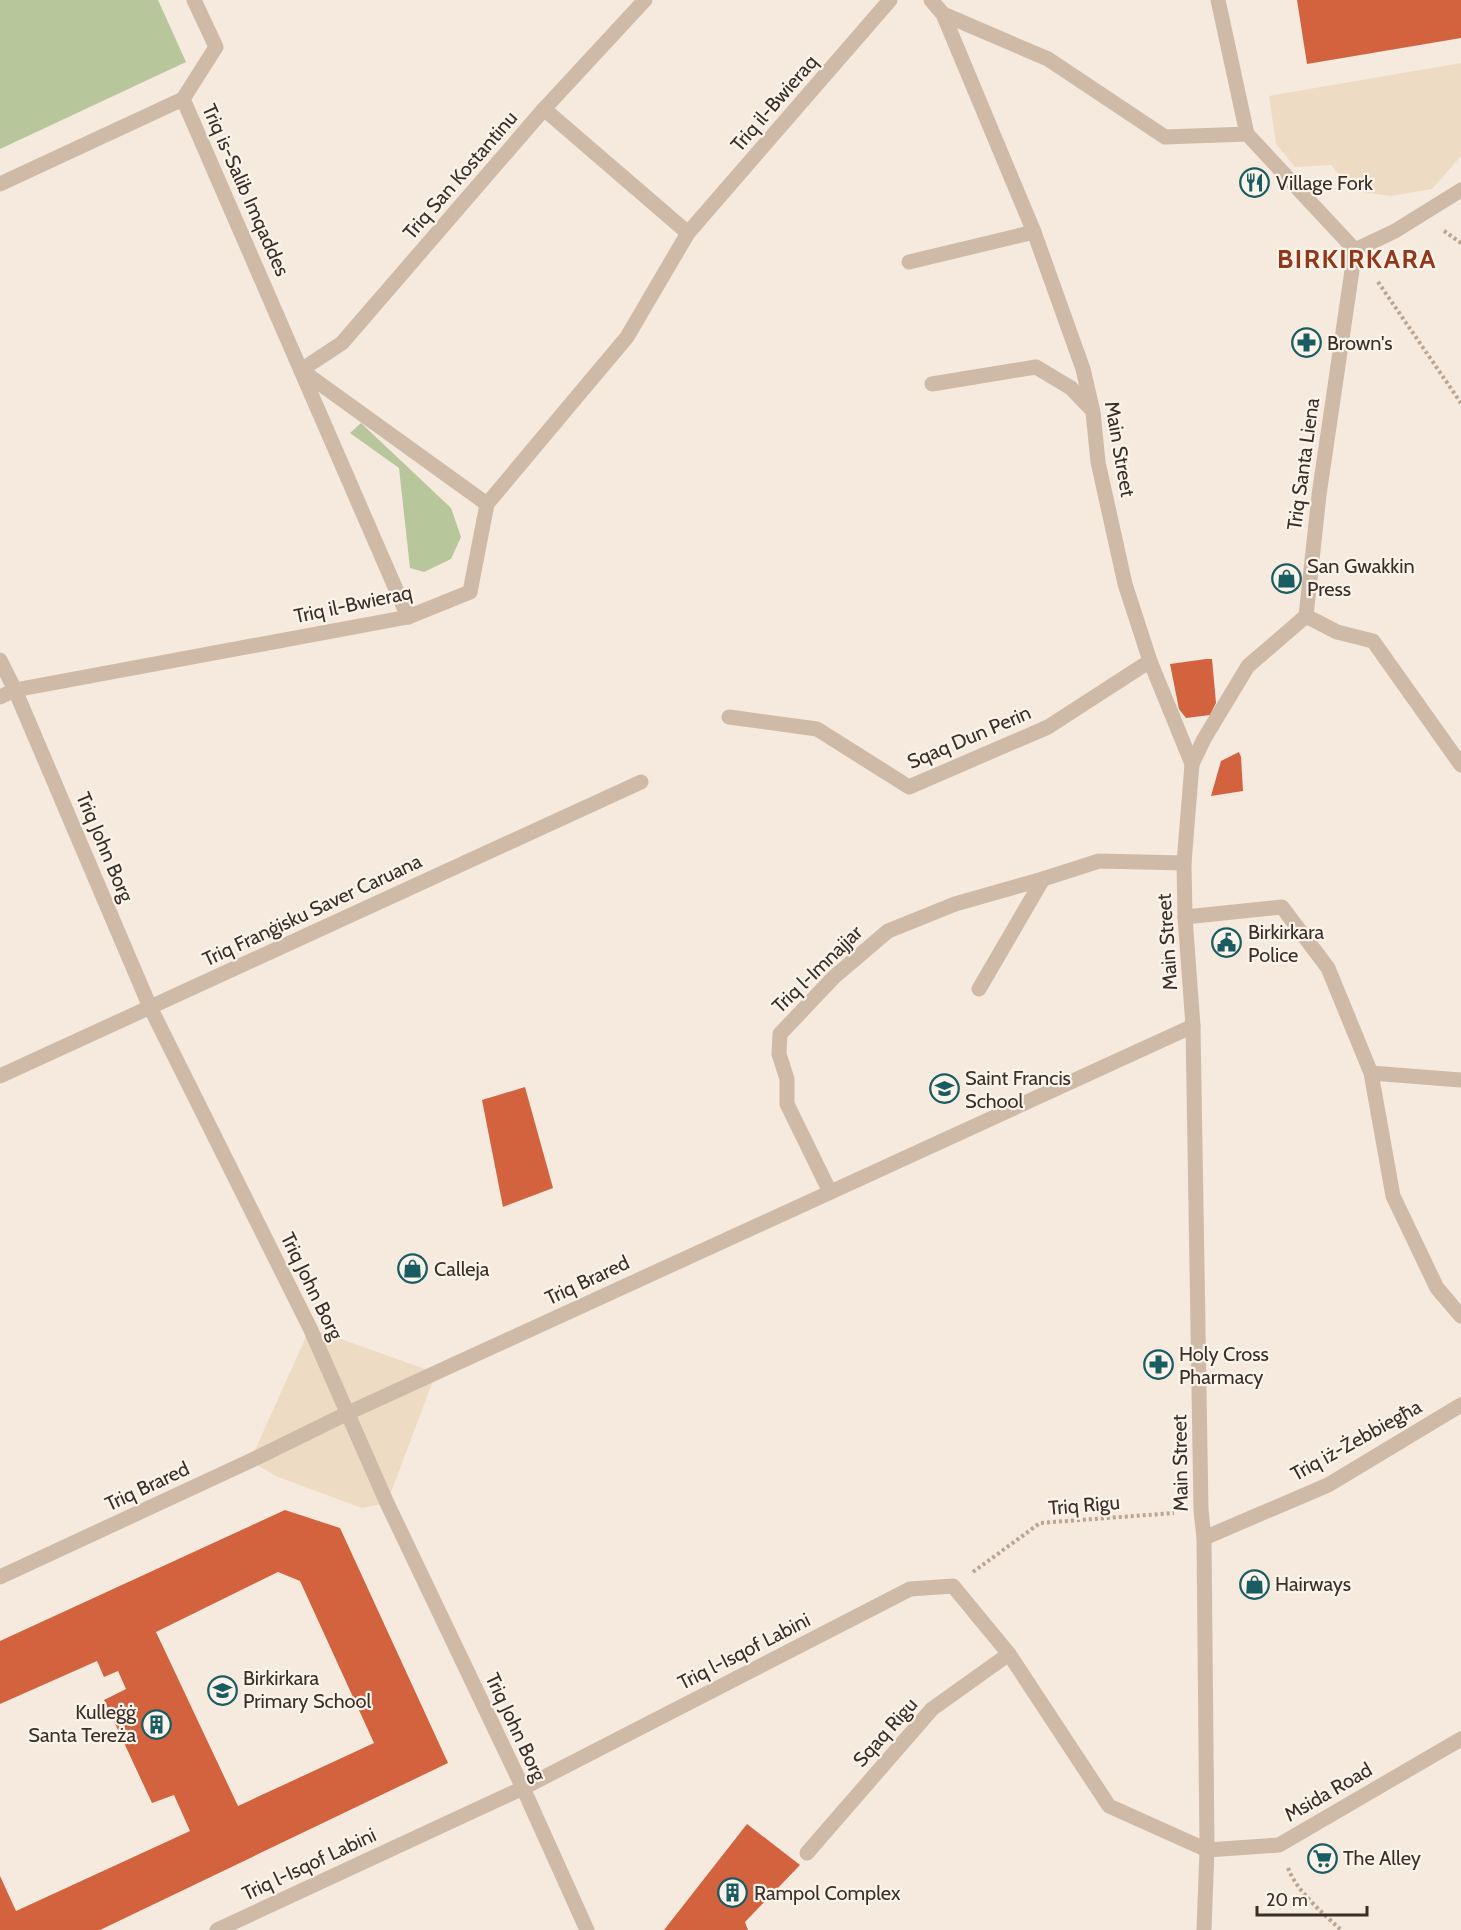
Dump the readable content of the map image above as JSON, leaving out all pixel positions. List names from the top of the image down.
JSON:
{
  "streets": {
    "street": [
      "Triq il-Bwieraq",
      "Triq San Kostantinu",
      "Triq is-Salib Imqaddes",
      "Main Street",
      "Triq Santa Liena",
      "Sqaq Dun Perin",
      "Triq John Borg",
      "Triq Franġisku Saver Caruana",
      "Triq l-Imnajjar",
      "Triq Brared",
      "Triq iż-Żebbiegħa",
      "Triq l-Isqof Labini",
      "Sqaq Rigu",
      "Msida Road"
    ],
    "path": ["Triq Rigu"]
  },
  "crossings": [
    ["Triq il-Bwieraq", "Triq is-Salib Imqaddes"],
    ["Triq il-Bwieraq", "Triq John Borg"],
    ["Triq San Kostantinu", "Triq is-Salib Imqaddes"],
    ["Main Street", "Sqaq Dun Perin"],
    ["Main Street", "Triq l-Imnajjar"],
    ["Main Street", "Triq Brared"],
    ["Main Street", "Triq iż-Żebbiegħa"],
    ["Main Street", "Triq Rigu"],
    ["Main Street", "Msida Road"],
    ["Triq John Borg", "Triq Franġisku Saver Caruana"],
    ["Triq John Borg", "Triq Brared"],
    ["Triq John Borg", "Triq l-Isqof Labini"],
    ["Triq l-Imnajjar", "Triq Brared"],
    ["Triq Rigu", "Triq l-Isqof Labini"]
  ],
  "districts": ["BIRKIRKARA"],
  "places": {
    "restaurant": ["Village Fork"],
    "pharmacy": ["Brown's", "Holy Cross Pharmacy"],
    "shop": ["San Gwakkin Press", "Calleja", "Hairways"],
    "public building": ["Birkirkara Police"],
    "school or university": ["Saint Francis School", "Birkirkara Primary School"],
    "building": ["Kulleġġ Santa Tereża", "Rampol Complex"],
    "supermarket": ["The Alley"]
  },
  "scale_bar": "20 m"
}
